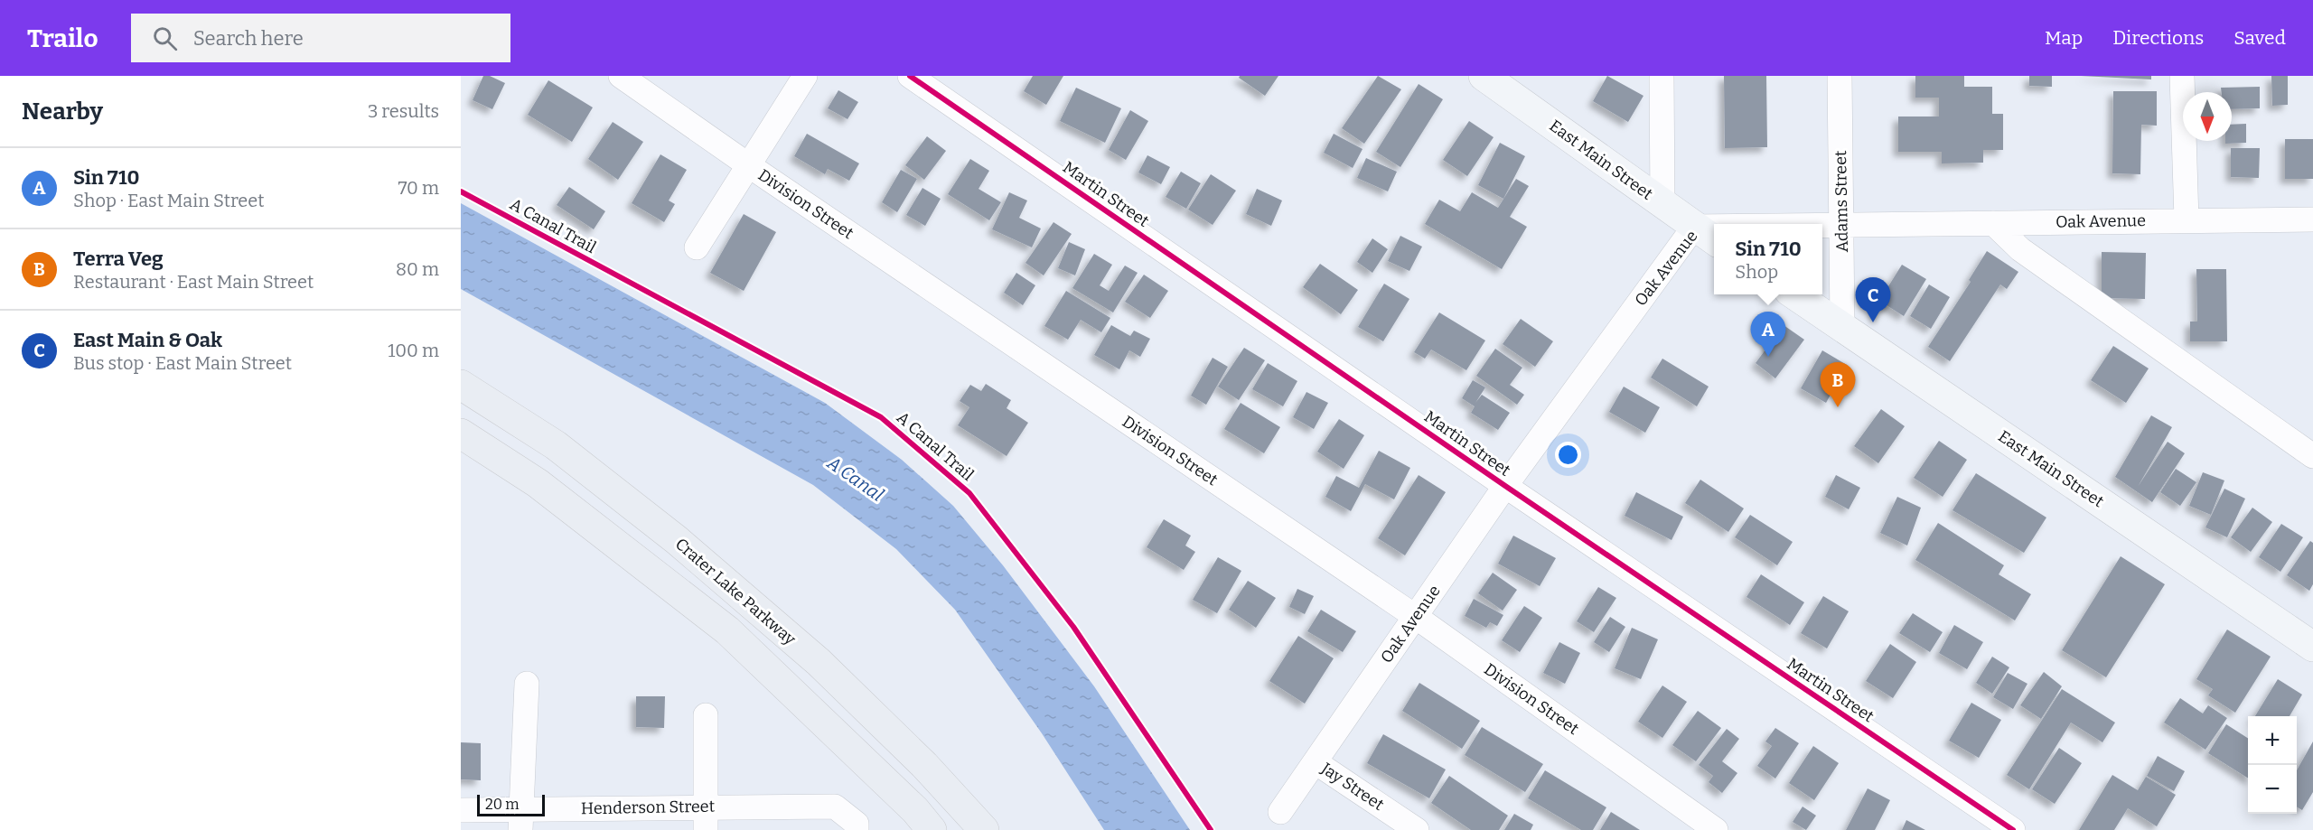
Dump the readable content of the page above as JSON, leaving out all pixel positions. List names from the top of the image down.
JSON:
{
  "streets": {
    "main road": ["Crater Lake Parkway"],
    "street": [
      "East Main Street",
      "Martin Street",
      "Adams Street",
      "Division Street",
      "Oak Avenue",
      "Jay Street",
      "Henderson Street"
    ],
    "cycle path": ["A Canal Trail"]
  },
  "crossings": [
    ["East Main Street", "Adams Street"],
    ["East Main Street", "Oak Avenue"],
    ["Martin Street", "Oak Avenue"],
    ["Adams Street", "Oak Avenue"],
    ["Division Street", "Oak Avenue"],
    ["Oak Avenue", "Jay Street"]
  ],
  "water": ["A Canal"],
  "scale_bar": "20 m",
  "north": "bottom",
  "page": {
    "header": "Trailo",
    "search": "Search here",
    "nav": ["Map", "Directions", "Saved"],
    "heading": ["Nearby", "3 results"],
    "list": [
      {
        "mark": "A",
        "name": "Sin 710",
        "note": "Shop · East Main Street",
        "value": "70 m"
      },
      {
        "mark": "B",
        "name": "Terra Veg",
        "note": "Restaurant · East Main Street",
        "value": "80 m"
      },
      {
        "mark": "C",
        "name": "East Main & Oak",
        "note": "Bus stop · East Main Street",
        "value": "100 m"
      }
    ],
    "popup": ["Sin 710", "Shop"],
    "pins": ["C", "A", "B"],
    "map_buttons": ["+", "−"],
    "scale": "20 m"
  }
}
